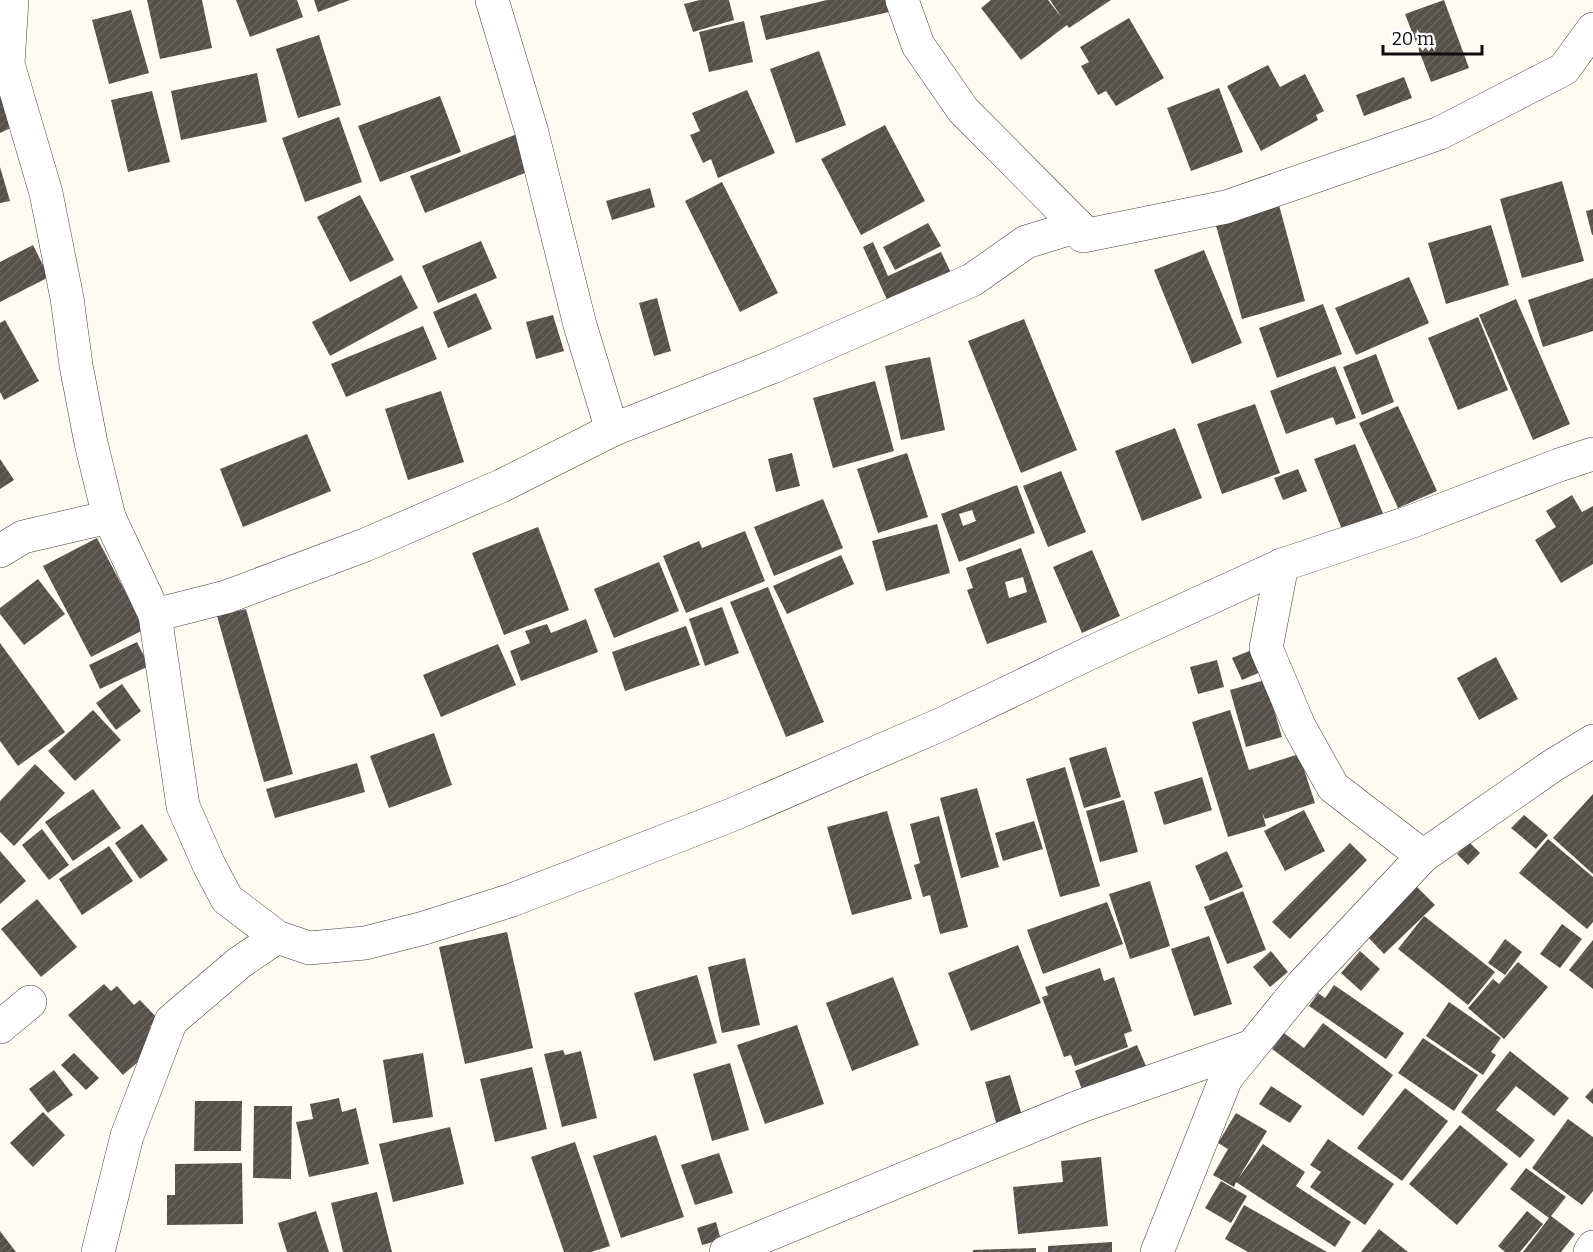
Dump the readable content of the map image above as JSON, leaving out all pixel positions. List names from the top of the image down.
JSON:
{
  "scale_bar": "20 m"
}
